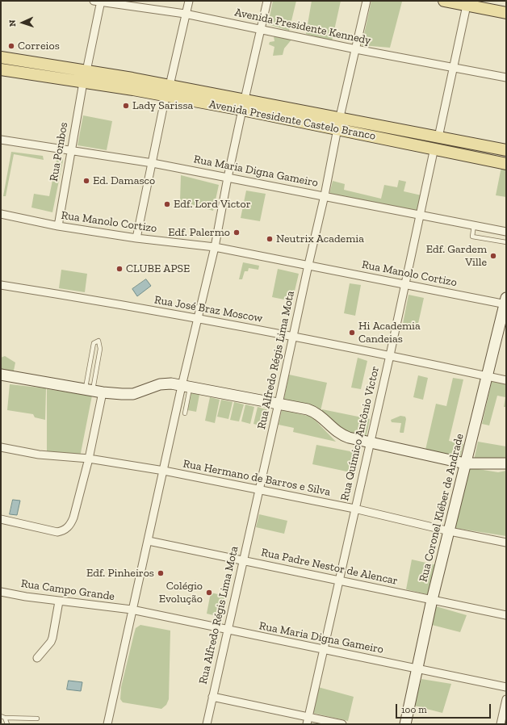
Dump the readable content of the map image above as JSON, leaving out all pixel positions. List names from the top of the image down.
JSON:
{
  "streets": {
    "main road": ["Avenida Presidente Castelo Branco", "Rua Coronel Kléber de Andrade"],
    "street": [
      "Avenida Presidente Kennedy",
      "Rua Pombos",
      "Rua Maria Digna Gameiro",
      "Rua Manolo Cortizo",
      "Rua José Braz Moscow",
      "Rua Alfredo Régis Lima Mota",
      "Rua Químico Antônio Victor",
      "Rua Hermano de Barros e Silva",
      "Rua Padre Nestor de Alencar",
      "Rua Campo Grande"
    ]
  },
  "crossings": [
    ["Avenida Presidente Kennedy", "Rua Alfredo Régis Lima Mota"],
    ["Avenida Presidente Castelo Branco", "Rua Pombos"],
    ["Avenida Presidente Castelo Branco", "Rua Alfredo Régis Lima Mota"],
    ["Avenida Presidente Castelo Branco", "Rua Químico Antônio Victor"],
    ["Rua Pombos", "Rua Maria Digna Gameiro"],
    ["Rua Pombos", "Rua Manolo Cortizo"],
    ["Rua Maria Digna Gameiro", "Rua Alfredo Régis Lima Mota"],
    ["Rua Maria Digna Gameiro", "Rua Químico Antônio Victor"],
    ["Rua Maria Digna Gameiro", "Rua Coronel Kléber de Andrade"],
    ["Rua Maria Digna Gameiro", "Rua Campo Grande"],
    ["Rua Manolo Cortizo", "Rua Alfredo Régis Lima Mota"],
    ["Rua Manolo Cortizo", "Rua Químico Antônio Victor"],
    ["Rua Manolo Cortizo", "Rua Coronel Kléber de Andrade"],
    ["Rua José Braz Moscow", "Rua Alfredo Régis Lima Mota"],
    ["Rua José Braz Moscow", "Rua Químico Antônio Victor"],
    ["Rua José Braz Moscow", "Rua Coronel Kléber de Andrade"],
    ["Rua Alfredo Régis Lima Mota", "Rua Hermano de Barros e Silva"],
    ["Rua Alfredo Régis Lima Mota", "Rua Padre Nestor de Alencar"],
    ["Rua Químico Antônio Victor", "Rua Hermano de Barros e Silva"],
    ["Rua Químico Antônio Victor", "Rua Padre Nestor de Alencar"],
    ["Rua Hermano de Barros e Silva", "Rua Coronel Kléber de Andrade"],
    ["Rua Coronel Kléber de Andrade", "Rua Padre Nestor de Alencar"]
  ],
  "places": [
    "Correios",
    "Lady Sarissa",
    "Ed. Damasco",
    "Edf. Lord Victor",
    "Edf. Palermo",
    "Neutrix Academia",
    "Edf. Gardem Ville",
    "CLUBE APSE",
    "Hi Academia Candeias",
    "Edf. Pinheiros",
    "Colégio Evolução"
  ],
  "scale_bar": "100 m",
  "north": "left"
}
